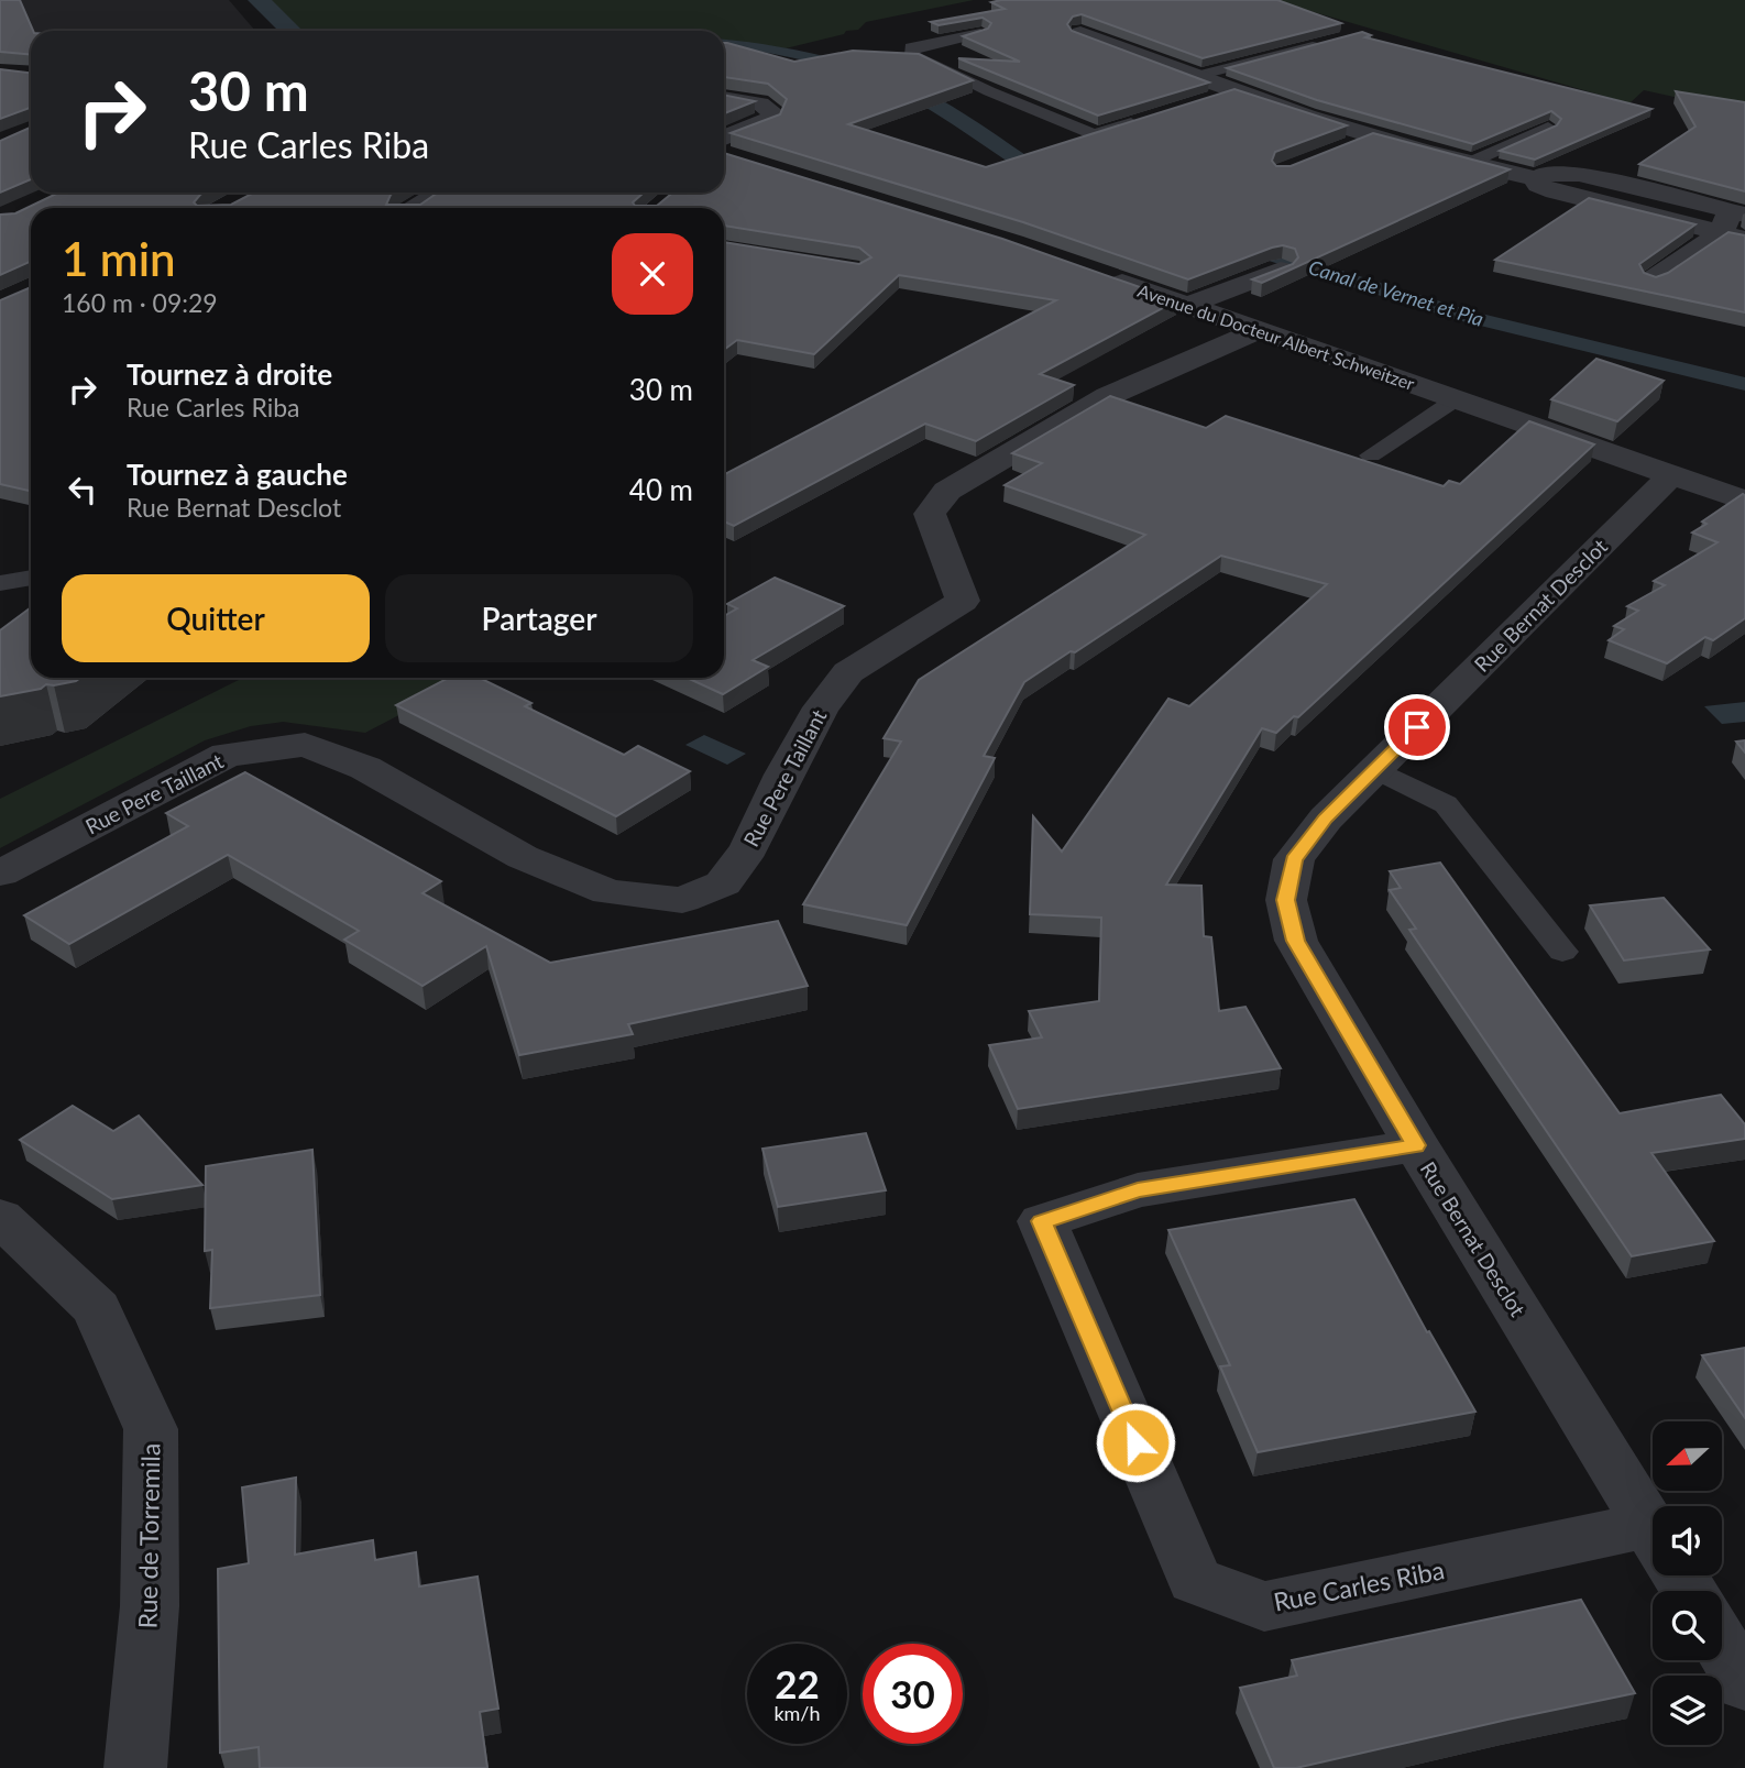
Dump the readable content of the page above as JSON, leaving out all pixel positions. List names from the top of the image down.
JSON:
{
  "streets": {
    "street": [
      "Avenue du Docteur Albert Schweitzer",
      "Rue Bernat Desclot",
      "Rue Pere Taillant",
      "Rue de Torremila",
      "Rue Carles Riba"
    ]
  },
  "crossings": [
    ["Avenue du Docteur Albert Schweitzer", "Rue Bernat Desclot"],
    ["Avenue du Docteur Albert Schweitzer", "Rue Pere Taillant"],
    ["Rue Bernat Desclot", "Rue Carles Riba"]
  ],
  "water": ["Canal de Vernet et Pia"],
  "north": "left",
  "page": {
    "turn": ["30 m", "Rue Carles Riba"],
    "heading": ["1 min", "160 m · 09:29"],
    "list": [
      {
        "name": "Tournez à droite",
        "note": "Rue Carles Riba",
        "value": "30 m"
      },
      {
        "name": "Tournez à gauche",
        "note": "Rue Bernat Desclot",
        "value": "40 m"
      }
    ],
    "buttons": ["Quitter", "Partager"],
    "speed": "22 km/h",
    "limit": "30"
  }
}
